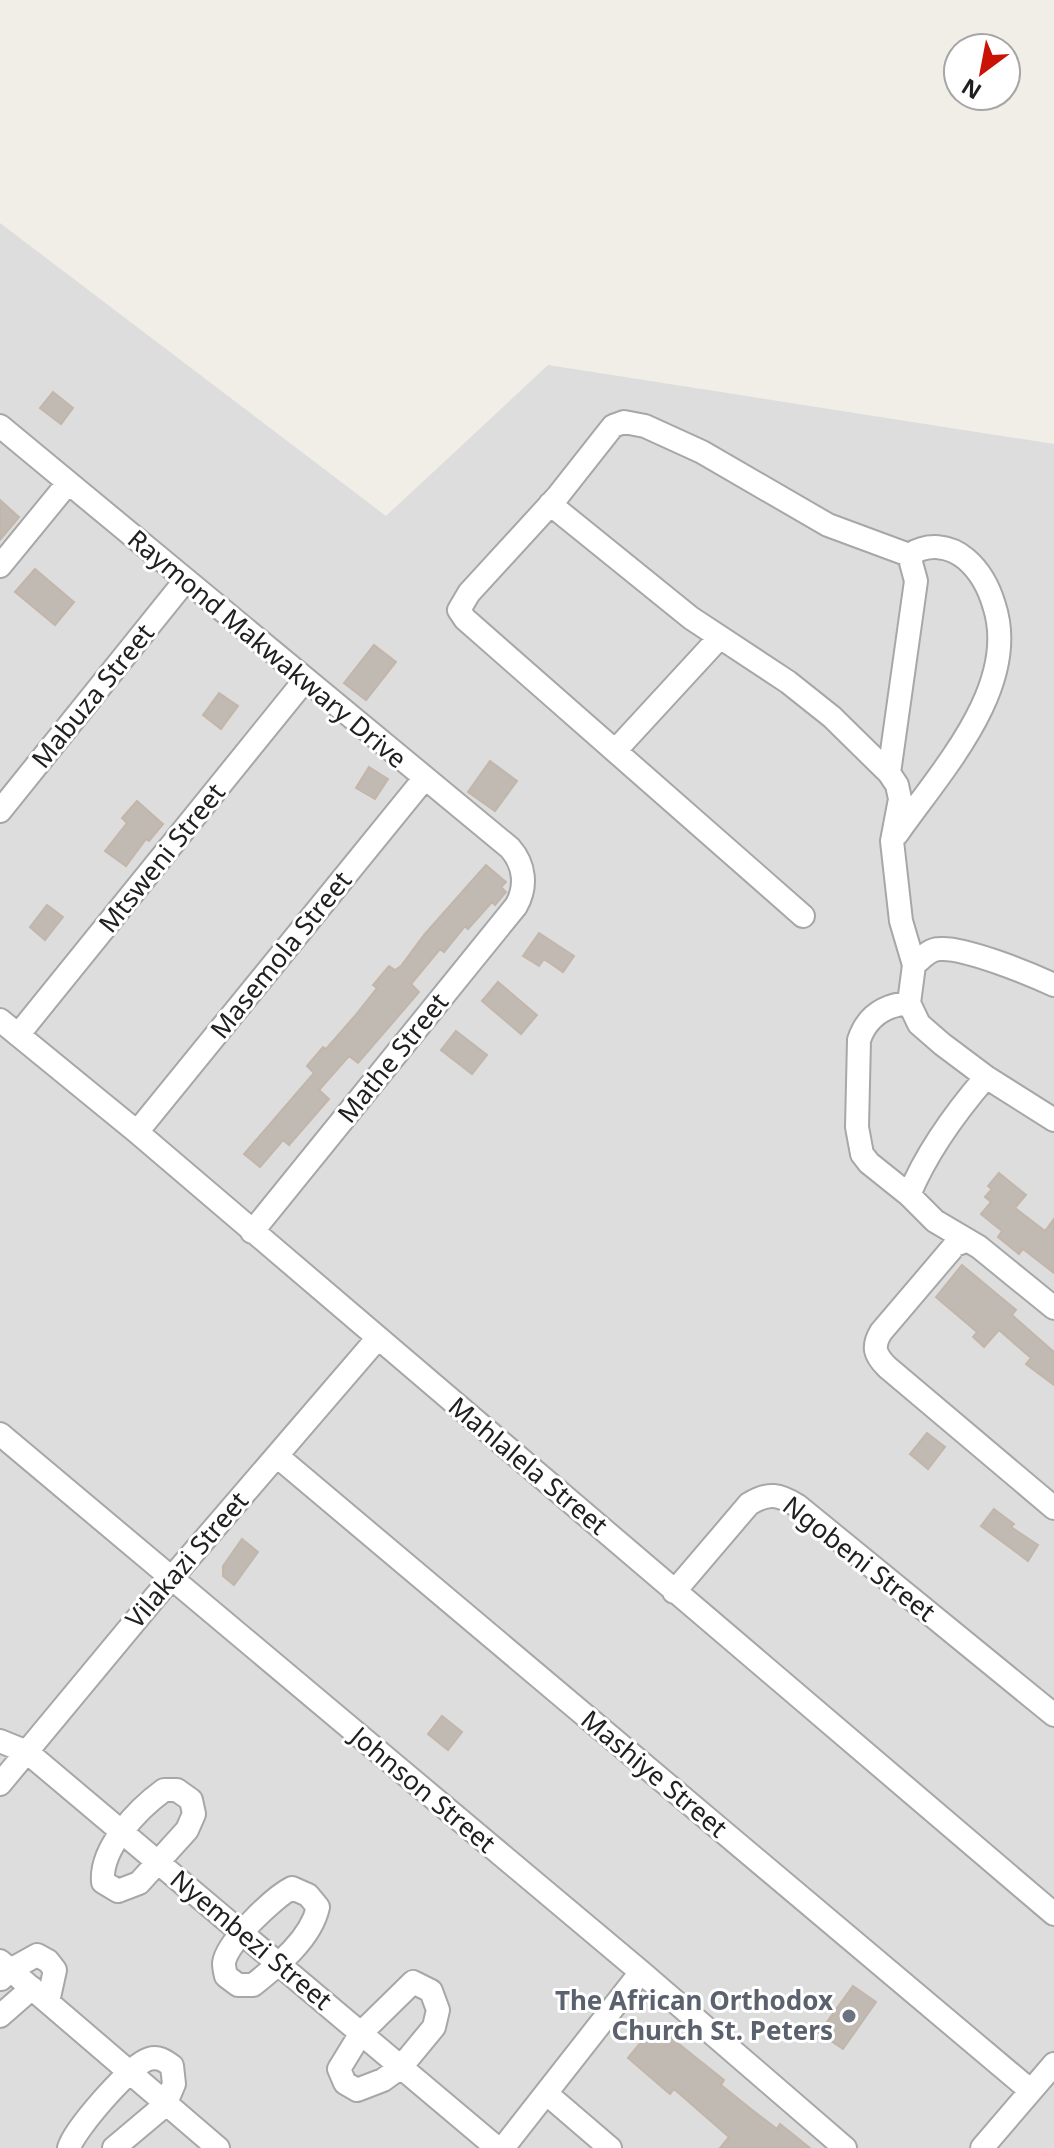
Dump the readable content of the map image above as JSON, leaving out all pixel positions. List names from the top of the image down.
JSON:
{
  "streets": {
    "street": [
      "Raymond Makwakwary Drive",
      "Mabuza Street",
      "Mtsweni Street",
      "Masemola Street",
      "Mathe Street",
      "Mahlalela Street",
      "Ngobeni Street",
      "Vilakazi Street",
      "Mashiye Street",
      "Johnson Street",
      "Nyembezi Street"
    ]
  },
  "crossings": [
    ["Raymond Makwakwary Drive", "Mabuza Street"],
    ["Raymond Makwakwary Drive", "Mtsweni Street"],
    ["Raymond Makwakwary Drive", "Masemola Street"],
    ["Raymond Makwakwary Drive", "Mathe Street"],
    ["Mtsweni Street", "Mahlalela Street"],
    ["Masemola Street", "Mahlalela Street"],
    ["Mathe Street", "Mahlalela Street"],
    ["Mahlalela Street", "Ngobeni Street"],
    ["Mahlalela Street", "Vilakazi Street"],
    ["Vilakazi Street", "Mashiye Street"],
    ["Vilakazi Street", "Johnson Street"],
    ["Vilakazi Street", "Nyembezi Street"]
  ],
  "places": ["The African Orthodox Church St. Peters"],
  "north": "bottom left"
}
